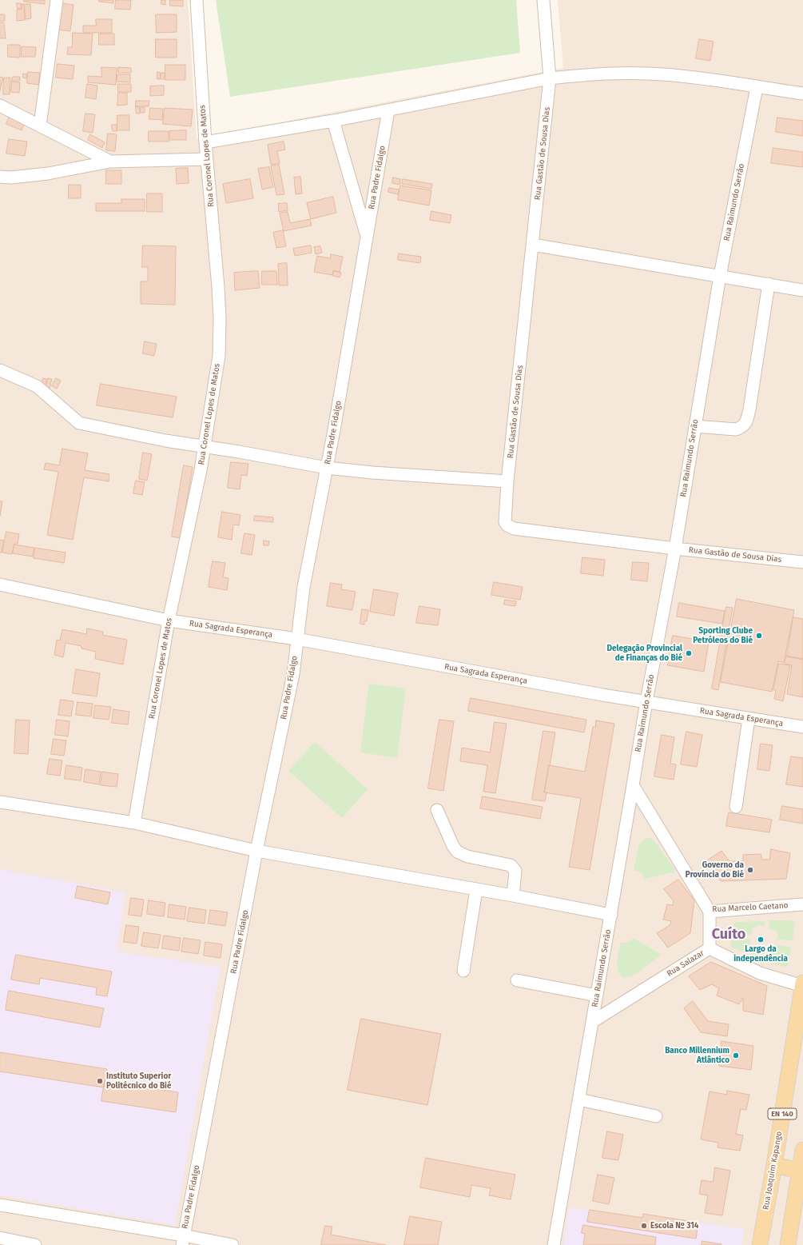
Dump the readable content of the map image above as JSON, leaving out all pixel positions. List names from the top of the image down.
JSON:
{
  "streets": {
    "main road": ["EN 140", "Rua Joaquim Kapango"],
    "street": [
      "Rua Gastão de Sousa Dias",
      "Rua Coronel Lopes de Matos",
      "Rua Padre Fidalgo",
      "Rua Raimundo Serrão",
      "Rua Sagrada Esperança",
      "Rua Marcelo Caetano",
      "Rua Salazar"
    ]
  },
  "crossings": [
    ["Rua Gastão de Sousa Dias", "Rua Raimundo Serrão"],
    ["Rua Coronel Lopes de Matos", "Rua Sagrada Esperança"],
    ["Rua Padre Fidalgo", "Rua Sagrada Esperança"],
    ["Rua Raimundo Serrão", "Rua Sagrada Esperança"],
    ["Rua Raimundo Serrão", "Rua Marcelo Caetano"],
    ["Rua Raimundo Serrão", "Rua Salazar"],
    ["Rua Salazar", "Rua Joaquim Kapango"]
  ],
  "districts": ["Cuíto"],
  "places": [
    "Sporting Clube Petróleos do Bié",
    "Delegação Provincial de Finanças do Bié",
    "Governo da Província do Bié",
    "Largo da independência",
    "Banco Millennium Atlântico",
    "Instituto Superior Politécnico do Bié",
    "Escola Nº 314"
  ]
}
